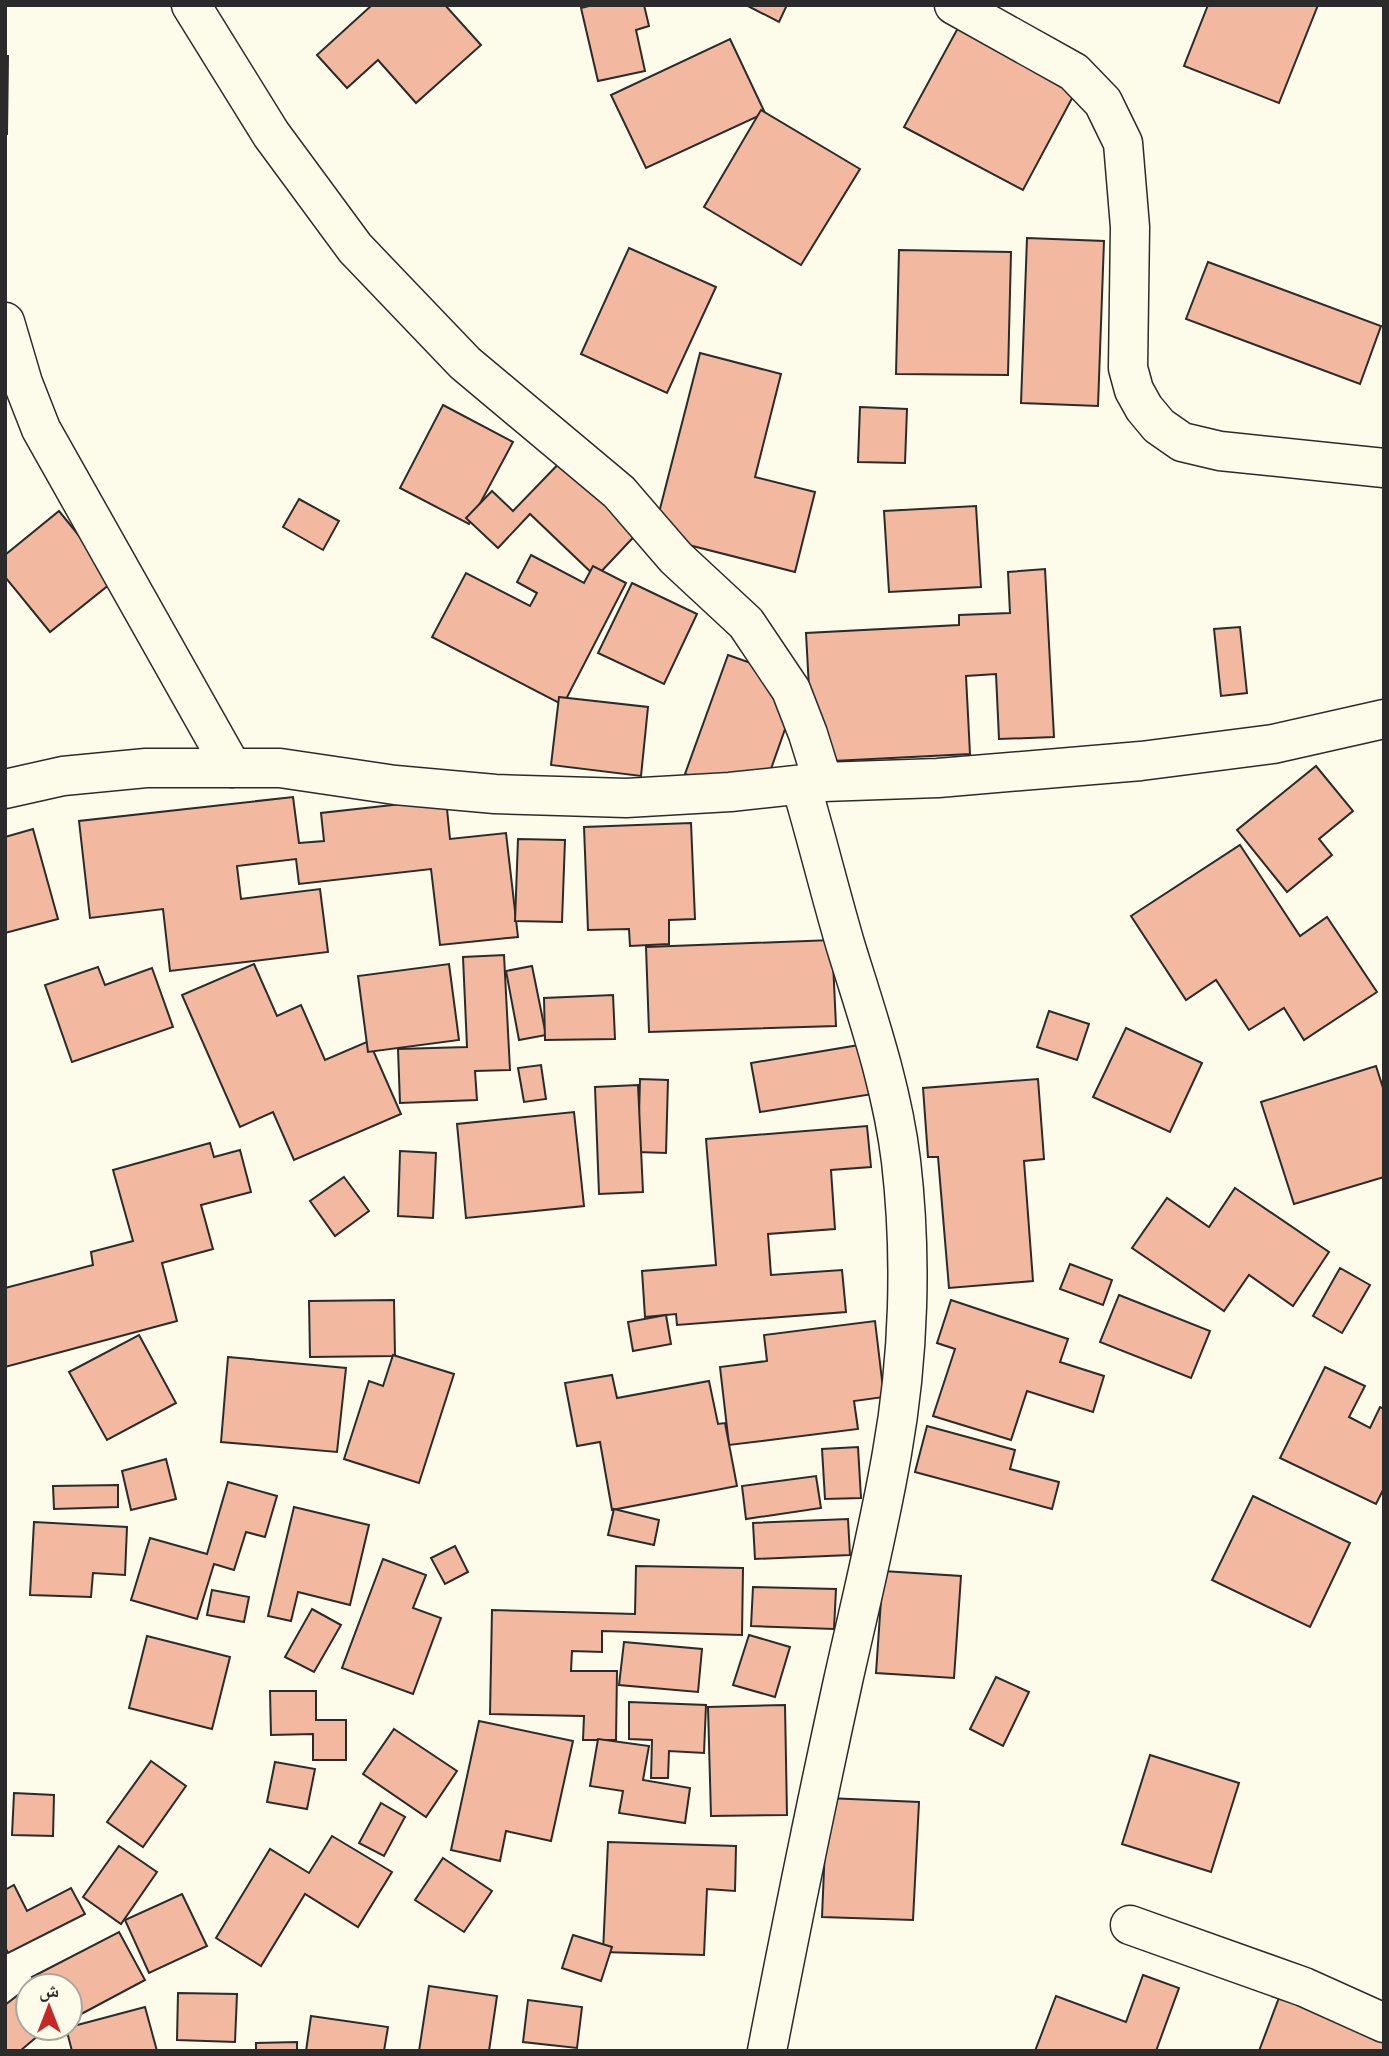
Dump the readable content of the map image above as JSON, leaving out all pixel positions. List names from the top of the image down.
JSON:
{
  "north": "top"
}
